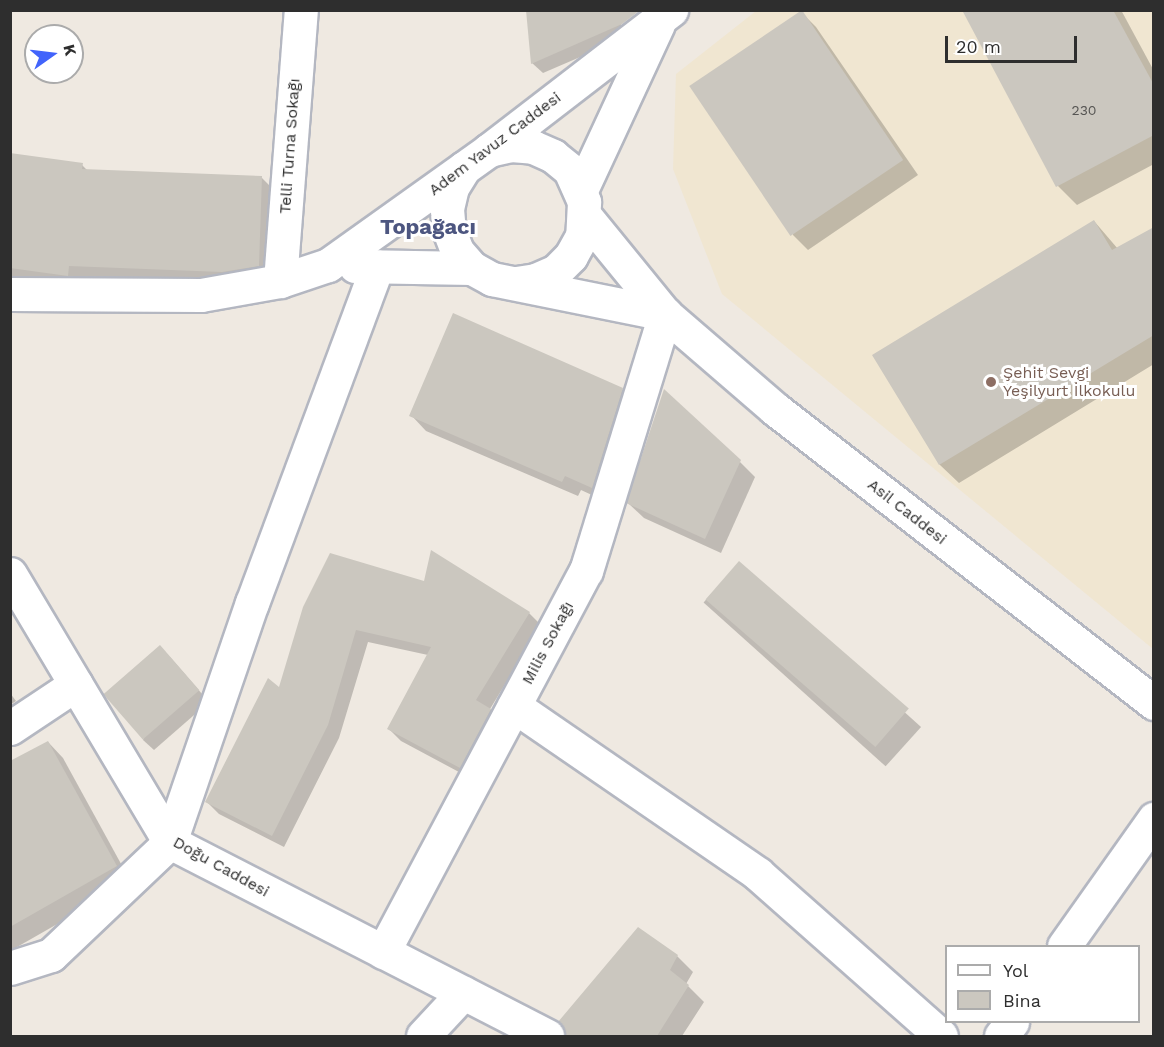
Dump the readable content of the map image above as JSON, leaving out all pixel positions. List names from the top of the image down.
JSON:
{
  "streets": {
    "street": [
      "Adem Yavuz Caddesi",
      "Telli Turna Sokağı",
      "Asil Caddesi",
      "Milis Sokağı",
      "Doğu Caddesi"
    ]
  },
  "crossings": [
    ["Adem Yavuz Caddesi", "Telli Turna Sokağı"],
    ["Adem Yavuz Caddesi", "Asil Caddesi"],
    ["Asil Caddesi", "Milis Sokağı"],
    ["Milis Sokağı", "Doğu Caddesi"]
  ],
  "districts": ["Topağacı"],
  "places": ["Şehit Sevgi Yeşilyurt İlkokulu"],
  "house_numbers": ["230"],
  "legend": ["Yol", "Bina"],
  "scale_bar": "20 m",
  "north": "right"
}
